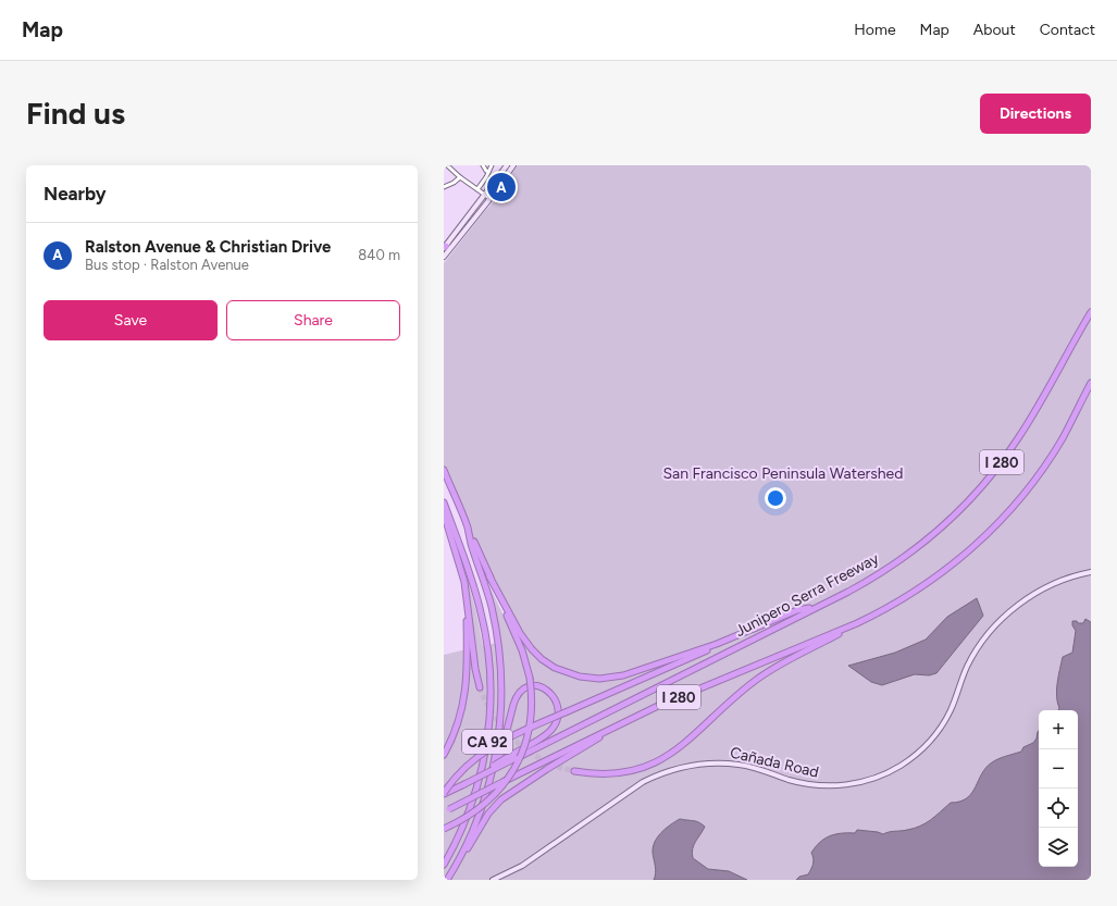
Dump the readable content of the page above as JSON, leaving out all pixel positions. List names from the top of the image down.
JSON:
{
  "streets": {
    "highway": ["I 280", "Junipero Serra Freeway", "CA 92"],
    "main road": ["Cañada Road"]
  },
  "parks": ["San Francisco Peninsula Watershed"],
  "page": {
    "header": "Map",
    "nav": [
      "Home",
      "Map",
      "About",
      "Contact"
    ],
    "buttons": [
      "Directions",
      ["Save", "Share"]
    ],
    "title": "Find us",
    "heading": "Nearby",
    "pins": "A",
    "list": [
      {
        "mark": "A",
        "name": "Ralston Avenue & Christian Drive",
        "note": "Bus stop · Ralston Avenue",
        "value": "840 m"
      }
    ],
    "map_buttons": ["+", "−"]
  }
}
